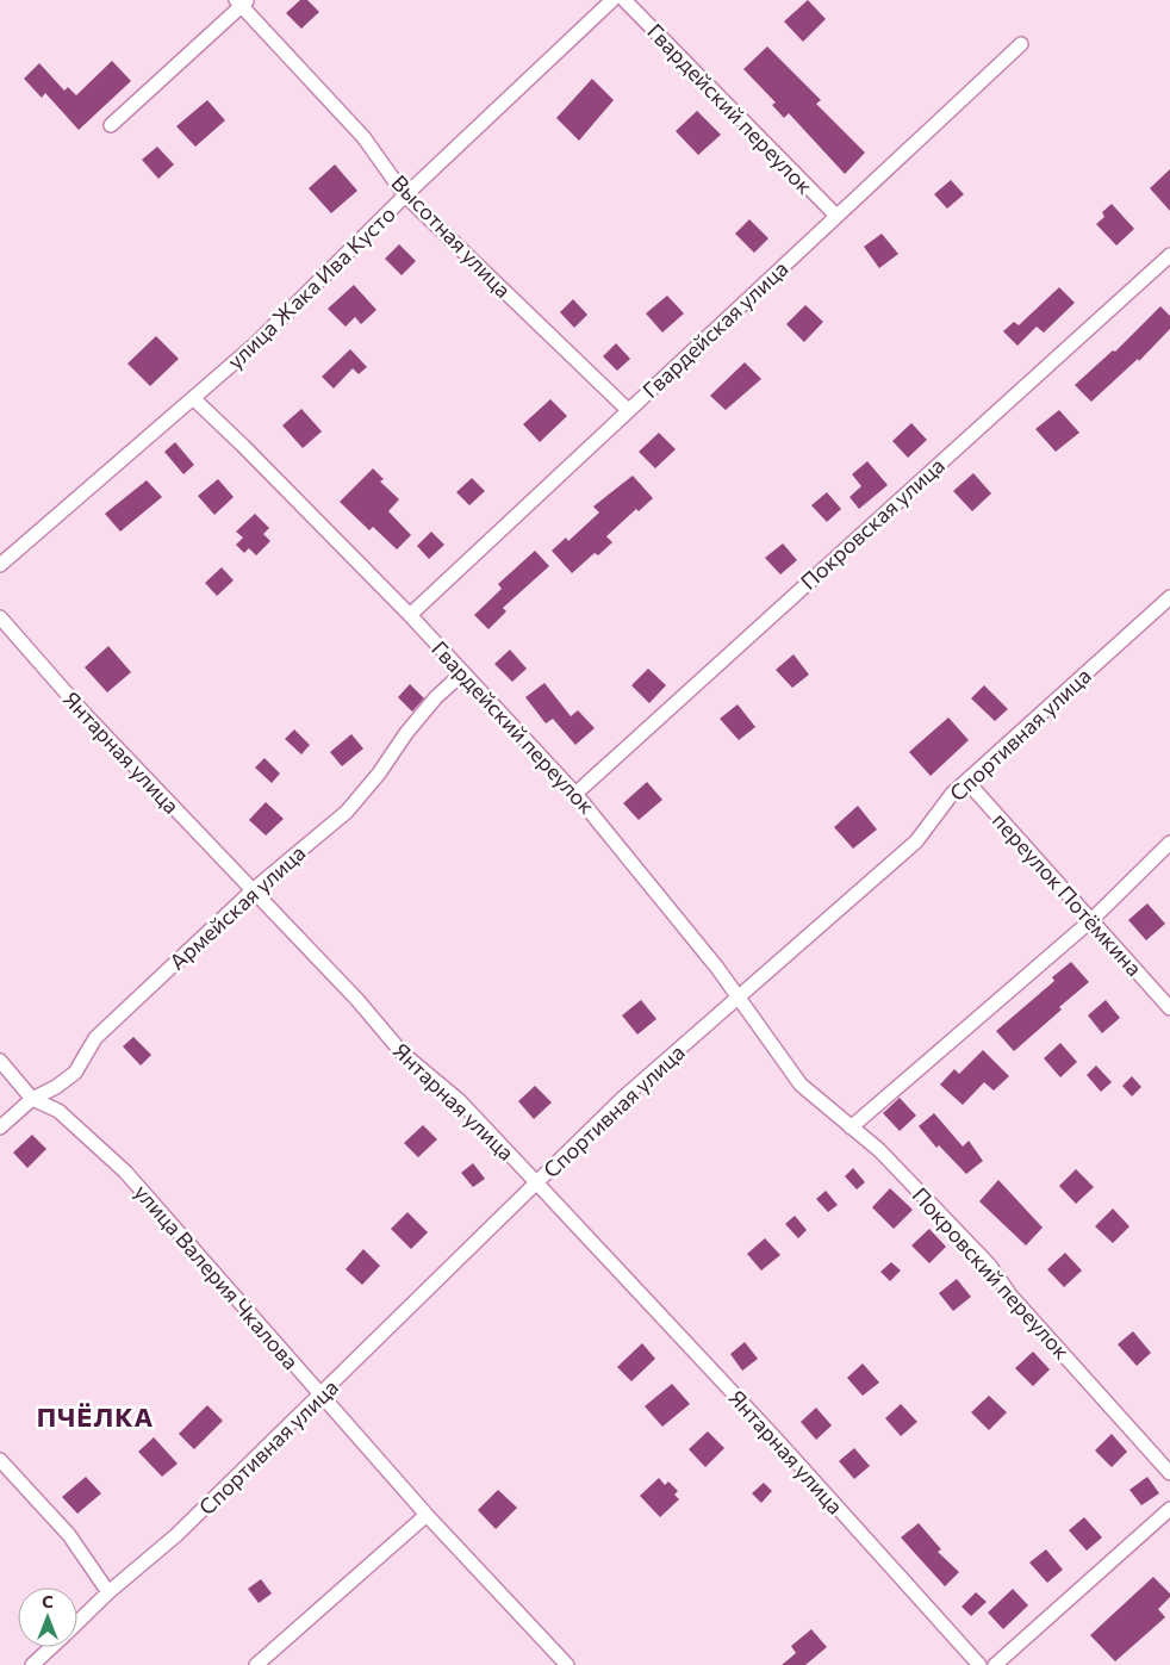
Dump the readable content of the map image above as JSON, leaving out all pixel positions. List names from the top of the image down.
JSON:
{
  "streets": {
    "street": [
      "Гвардейский переулок",
      "Высотная улица",
      "улица Жака Ива Кусто",
      "Гвардейская улица",
      "Покровская улица",
      "Спортивная улица",
      "Янтарная улица",
      "переулок Потёмкина",
      "Армейская улица",
      "Покровский переулок",
      "улица Валерия Чкалова"
    ]
  },
  "crossings": [
    ["Гвардейский переулок", "улица Жака Ива Кусто"],
    ["Гвардейский переулок", "Гвардейская улица"],
    ["Гвардейский переулок", "Покровская улица"],
    ["Гвардейский переулок", "Спортивная улица"],
    ["Гвардейский переулок", "Армейская улица"],
    ["Гвардейский переулок", "Покровский переулок"],
    ["Высотная улица", "улица Жака Ива Кусто"],
    ["Высотная улица", "Гвардейская улица"],
    ["Спортивная улица", "Янтарная улица"],
    ["Спортивная улица", "переулок Потёмкина"],
    ["Спортивная улица", "улица Валерия Чкалова"],
    ["Янтарная улица", "Армейская улица"],
    ["Армейская улица", "улица Валерия Чкалова"]
  ],
  "districts": ["ПЧЁЛКА"],
  "north": "top"
}
